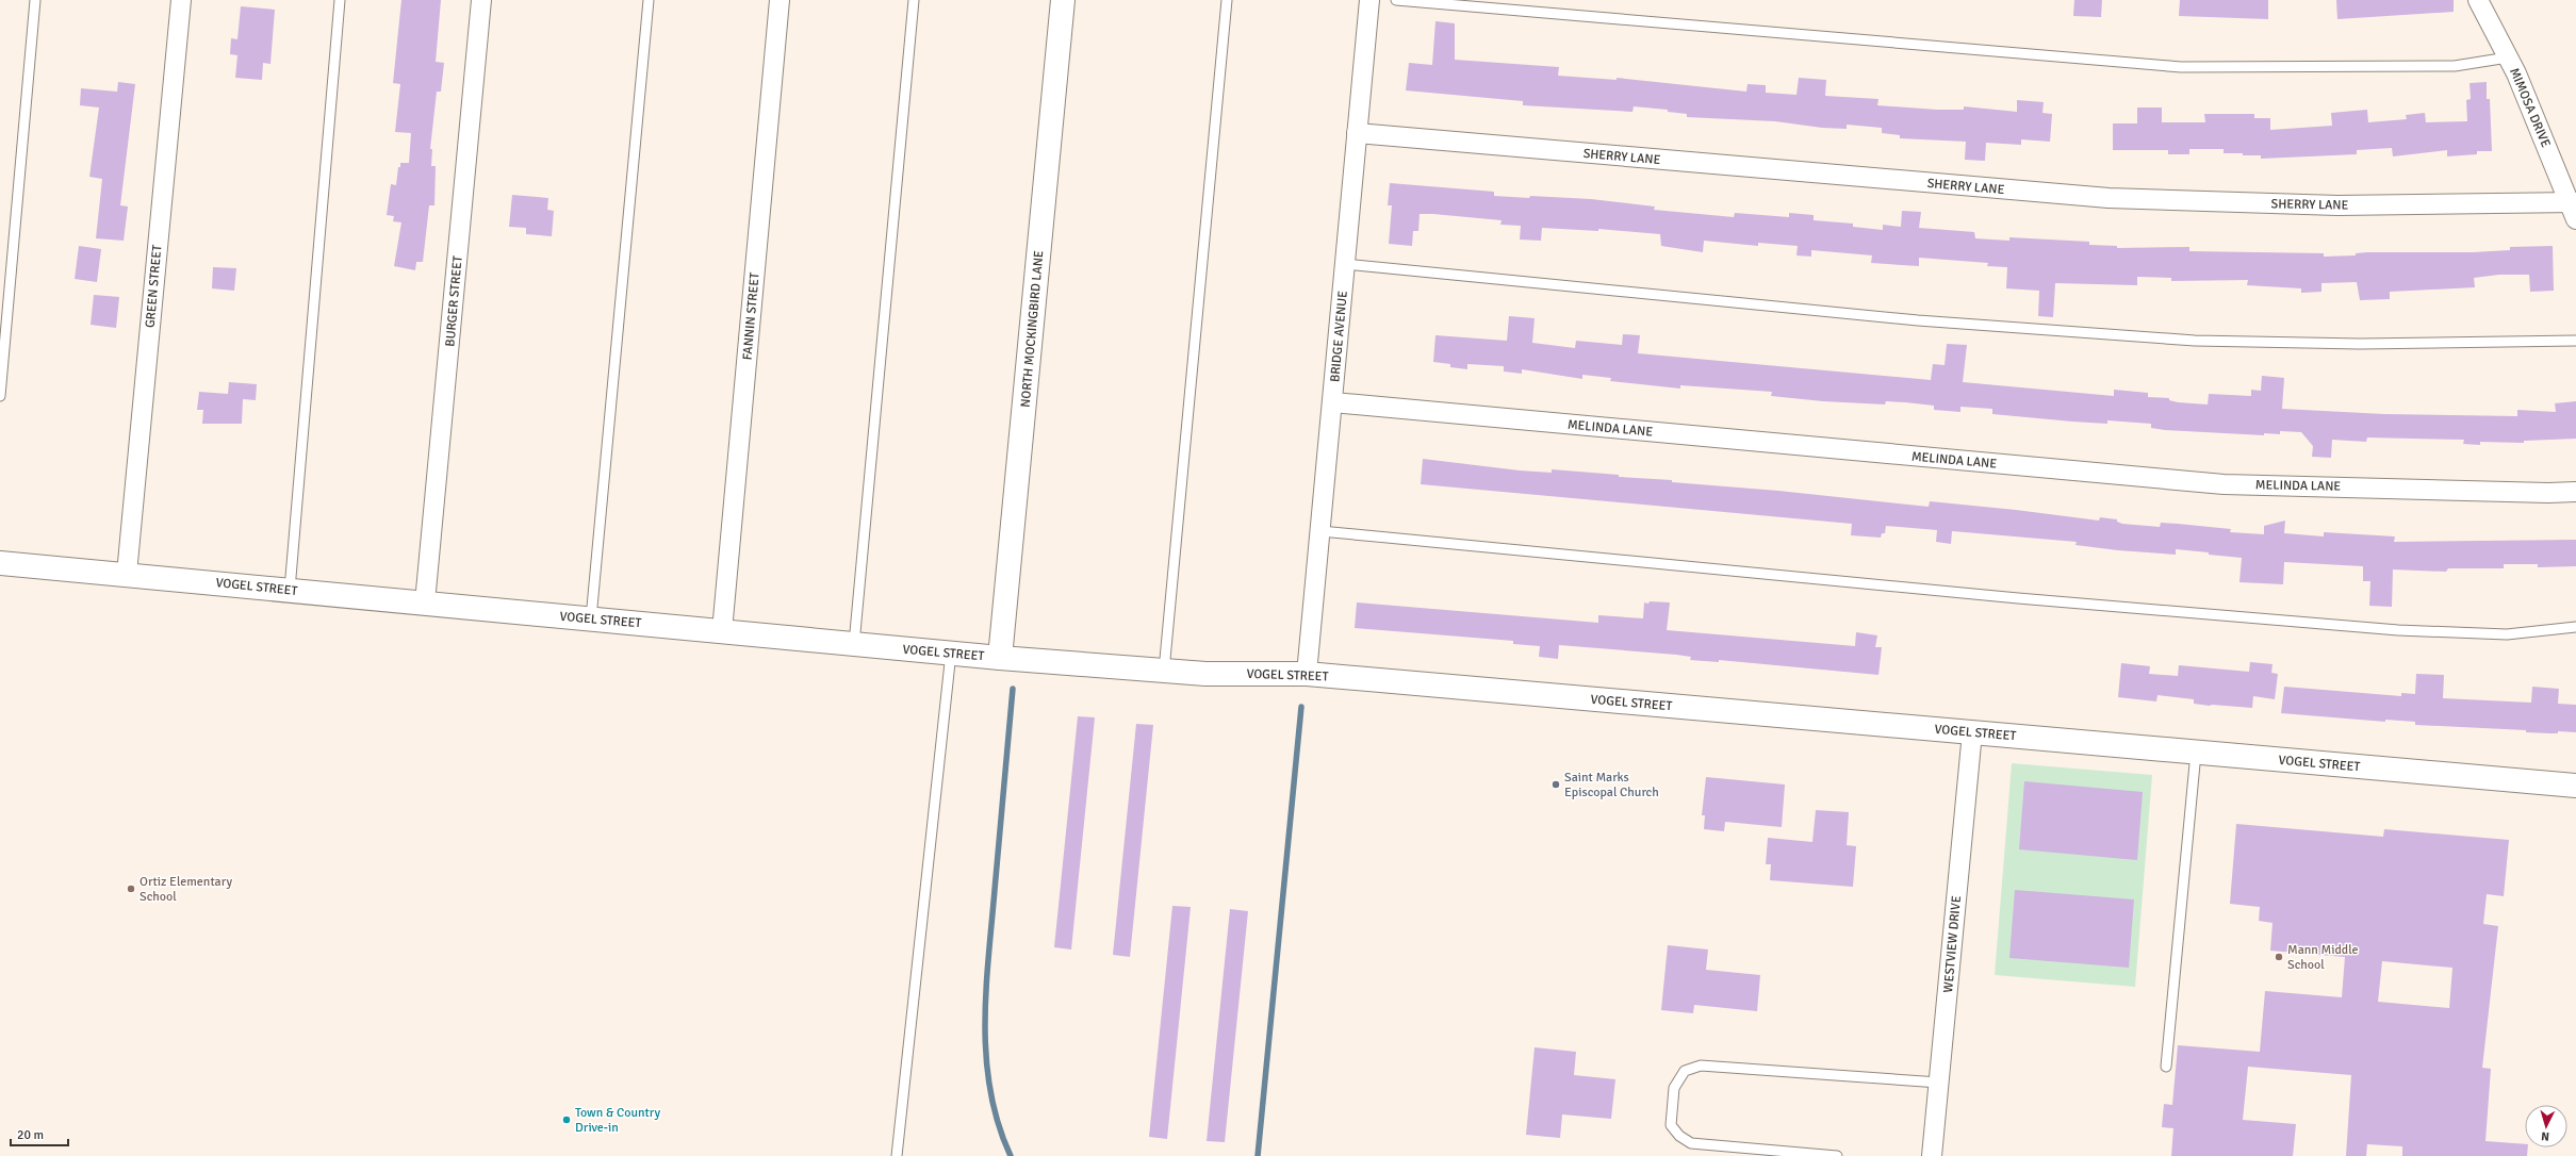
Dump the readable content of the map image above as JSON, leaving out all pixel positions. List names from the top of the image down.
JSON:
{
  "streets": {
    "street": [
      "MIMOSA DRIVE",
      "SHERRY LANE",
      "GREEN STREET",
      "BURGER STREET",
      "FANNIN STREET",
      "NORTH MOCKINGBIRD LANE",
      "BRIDGE AVENUE",
      "MELINDA LANE",
      "VOGEL STREET",
      "WESTVIEW DRIVE"
    ]
  },
  "crossings": [
    ["MIMOSA DRIVE", "SHERRY LANE"],
    ["SHERRY LANE", "BRIDGE AVENUE"],
    ["GREEN STREET", "VOGEL STREET"],
    ["BURGER STREET", "VOGEL STREET"],
    ["FANNIN STREET", "VOGEL STREET"],
    ["NORTH MOCKINGBIRD LANE", "VOGEL STREET"],
    ["BRIDGE AVENUE", "MELINDA LANE"],
    ["BRIDGE AVENUE", "VOGEL STREET"],
    ["VOGEL STREET", "WESTVIEW DRIVE"]
  ],
  "places": [
    "Saint Marks Episcopal Church",
    "Ortiz Elementary School",
    "Mann Middle School",
    "Town & Country Drive-in"
  ],
  "scale_bar": "20 m",
  "north": "bottom"
}
